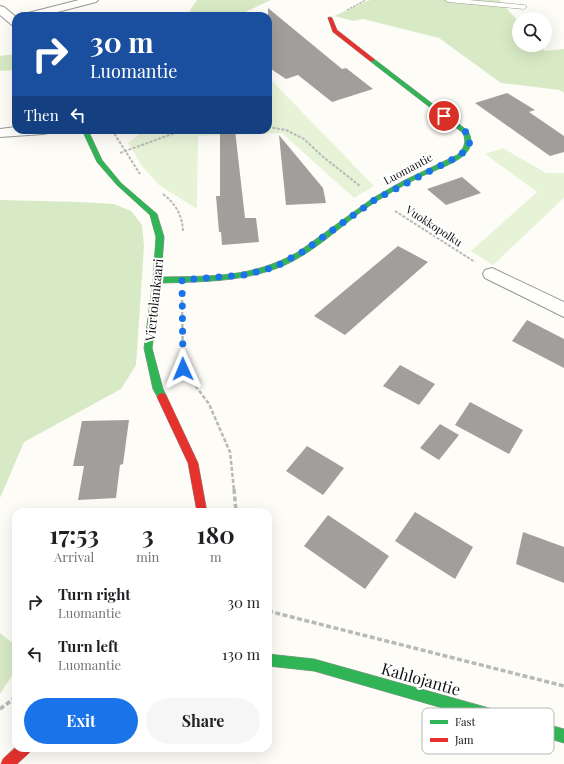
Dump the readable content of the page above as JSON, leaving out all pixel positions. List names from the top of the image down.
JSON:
{
  "streets": {
    "street": ["Luomantie", "Viertolankaari", "Kahlojantie"],
    "path": ["Vuokkopolku"]
  },
  "crossings": [
    ["Luomantie", "Vuokkopolku"],
    ["Luomantie", "Viertolankaari"]
  ],
  "legend": ["Fast", "Jam"],
  "page": {
    "turn": ["30 m", "Luomantie"],
    "then": "Then",
    "eta": [
      "17:53",
      "Arrival",
      "3",
      "min",
      "180",
      "m"
    ],
    "list": [
      {
        "name": "Turn right",
        "note": "Luomantie",
        "value": "30 m"
      },
      {
        "name": "Turn left",
        "note": "Luomantie",
        "value": "130 m"
      }
    ],
    "buttons": ["Exit", "Share"]
  }
}
